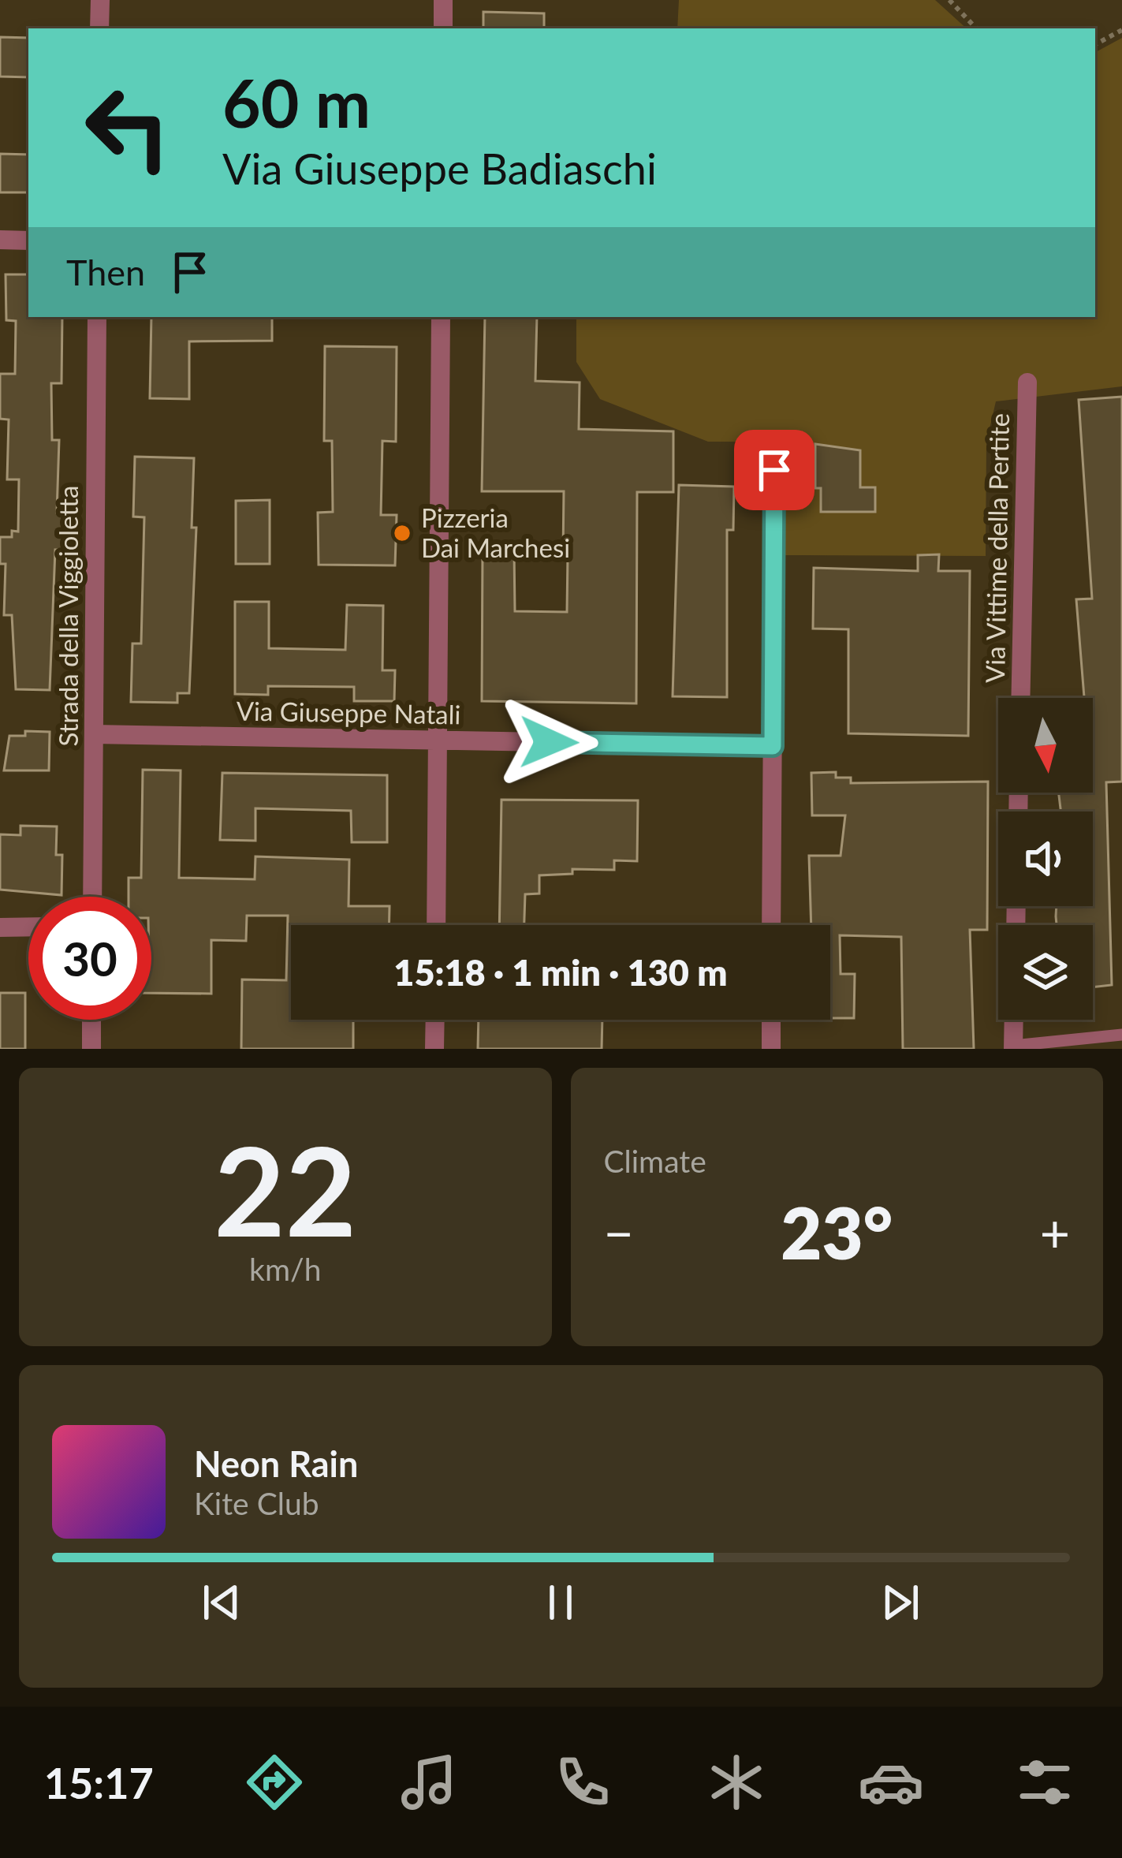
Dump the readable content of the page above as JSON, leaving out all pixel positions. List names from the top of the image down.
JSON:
{
  "streets": {
    "street": ["Via Vittime della Pertite", "Strada della Viggioletta", "Via Giuseppe Natali"]
  },
  "crossings": [
    ["Strada della Viggioletta", "Via Giuseppe Natali"]
  ],
  "places": ["Pizzeria Dai Marchesi"],
  "north": "bottom",
  "page": {
    "turn": ["60 m", "Via Giuseppe Badiaschi"],
    "then": "Then",
    "limit": "30",
    "trip": "15:18 · 1 min · 130 m",
    "tile": [
      ["22", "km/h"],
      "Climate"
    ],
    "heat": ["−", "23°", "+"],
    "song": ["Neon Rain", "Kite Club"],
    "tabs": "15:17"
  }
}
